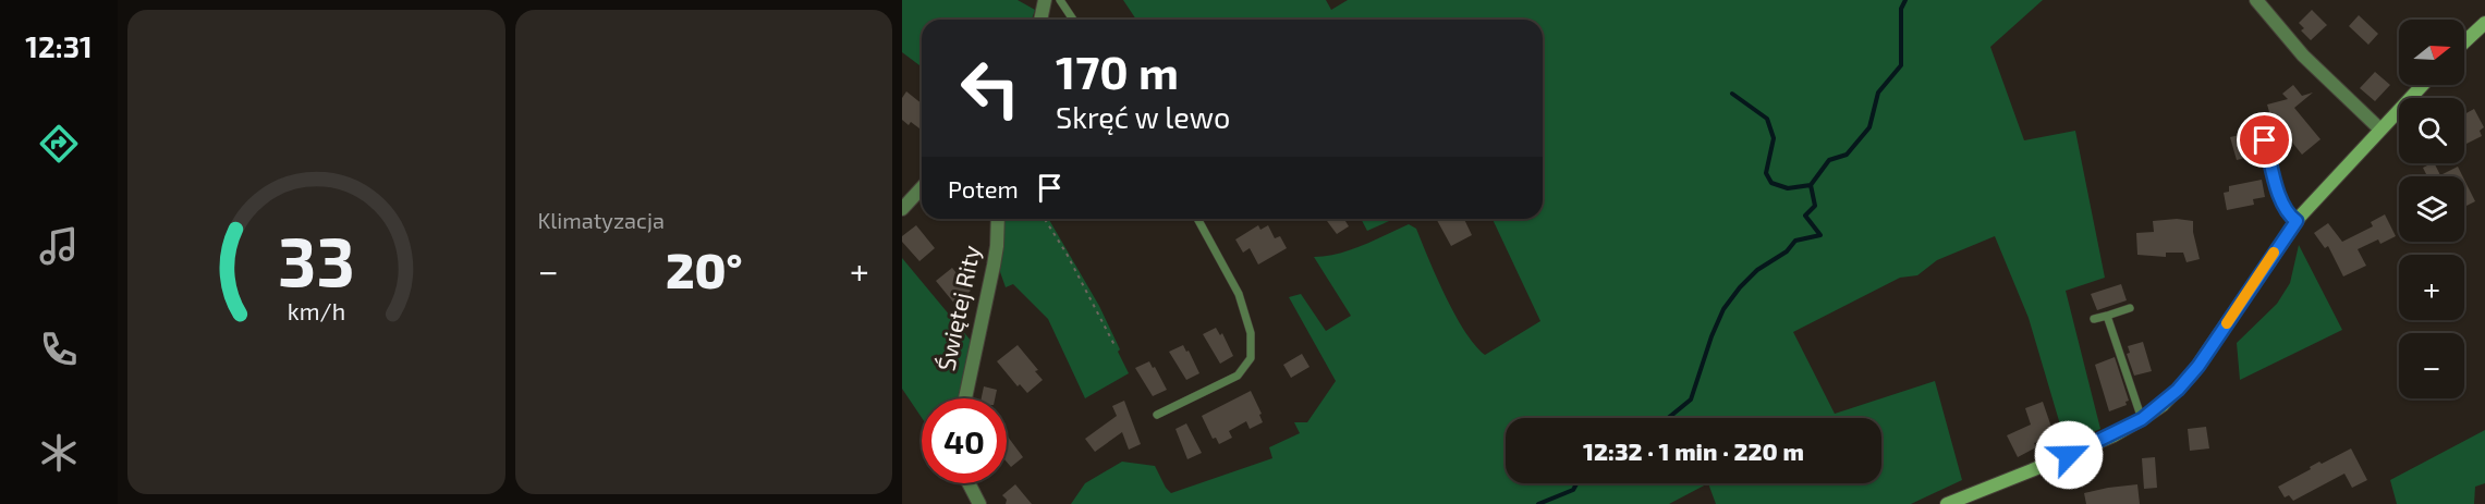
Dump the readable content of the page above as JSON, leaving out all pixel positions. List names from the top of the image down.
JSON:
{
  "streets": {
    "street": ["Świętej Rity"]
  },
  "north": "right",
  "page": {
    "tabs": "12:31",
    "tile": "Klimatyzacja",
    "map_buttons": ["+", "−"],
    "turn": ["170 m", "Skręć w lewo"],
    "then": "Potem",
    "heat": ["−", "20°", "+"],
    "limit": "40",
    "trip": "12:32 · 1 min · 220 m",
    "gauge": ["33", "km/h"]
  }
}
